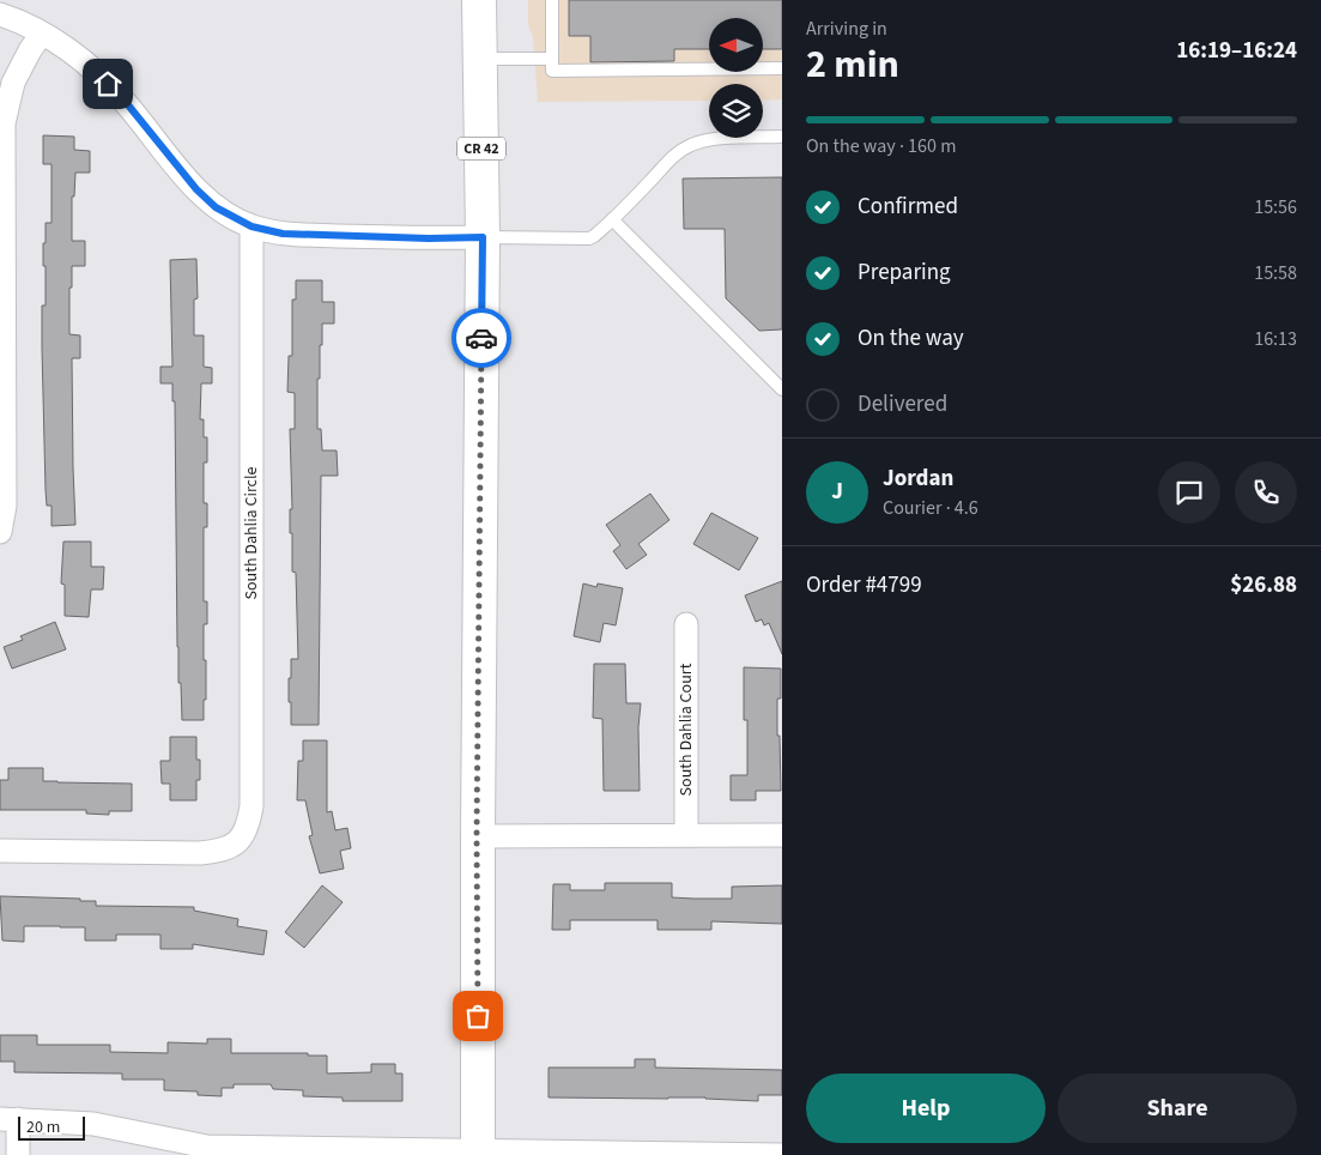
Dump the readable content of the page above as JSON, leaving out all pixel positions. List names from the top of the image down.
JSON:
{
  "streets": {
    "main road": ["CR 42"],
    "street": ["South Dahlia Circle", "South Dahlia Court"]
  },
  "scale_bar": "20 m",
  "north": "left",
  "page": {
    "heading": ["2 min", "Arriving in", "16:19–16:24"],
    "panel": [
      "Jordan",
      "Courier · 4.6",
      "Order #4799",
      "$26.88"
    ],
    "bar": "On the way · 160 m",
    "list": [
      ["Confirmed", "15:56"],
      ["Preparing", "15:58"],
      ["On the way", "16:13"],
      "Delivered"
    ],
    "round": "J",
    "buttons": ["Help", "Share"],
    "scale": "20 m"
  }
}
